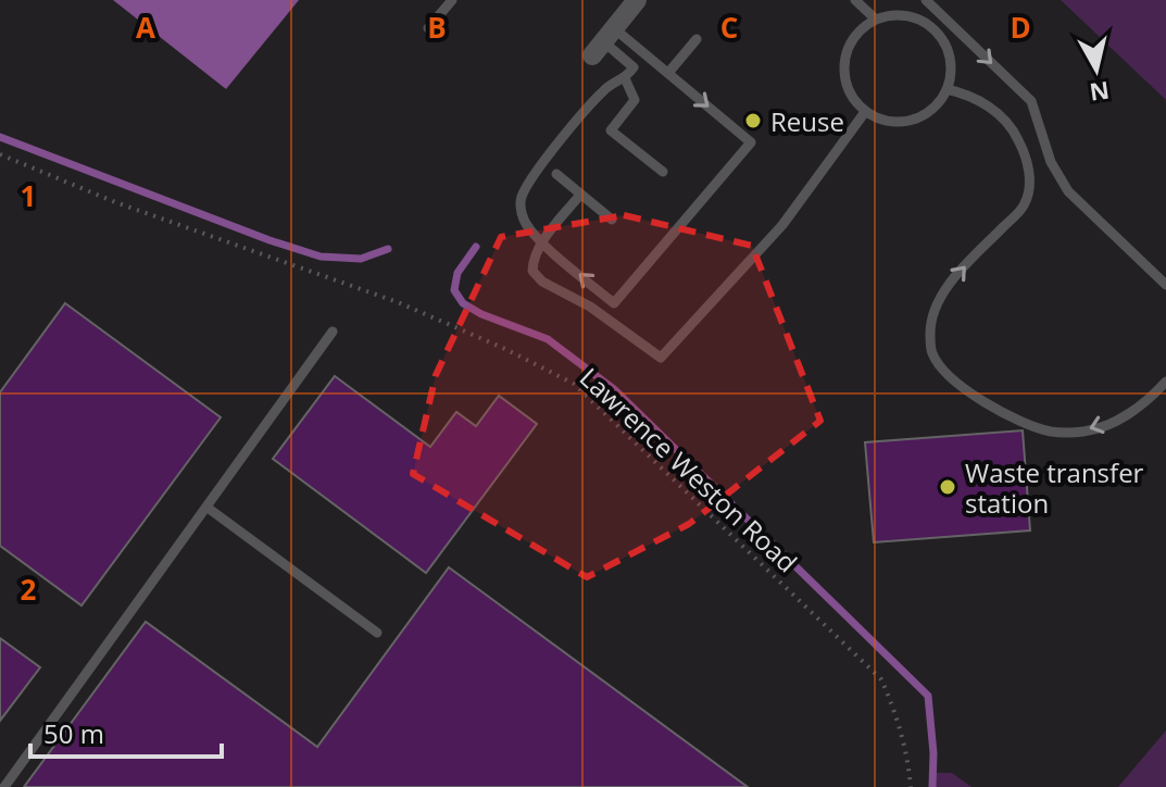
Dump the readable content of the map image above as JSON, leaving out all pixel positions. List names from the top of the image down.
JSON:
{
  "streets": {
    "path": ["Lawrence Weston Road"]
  },
  "places": ["Reuse", "Waste transfer station"],
  "scale_bar": "50 m",
  "north": "bottom",
  "grid": {
    "columns": [
      "A",
      "B",
      "C",
      "D"
    ],
    "rows": ["1", "2"]
  }
}
